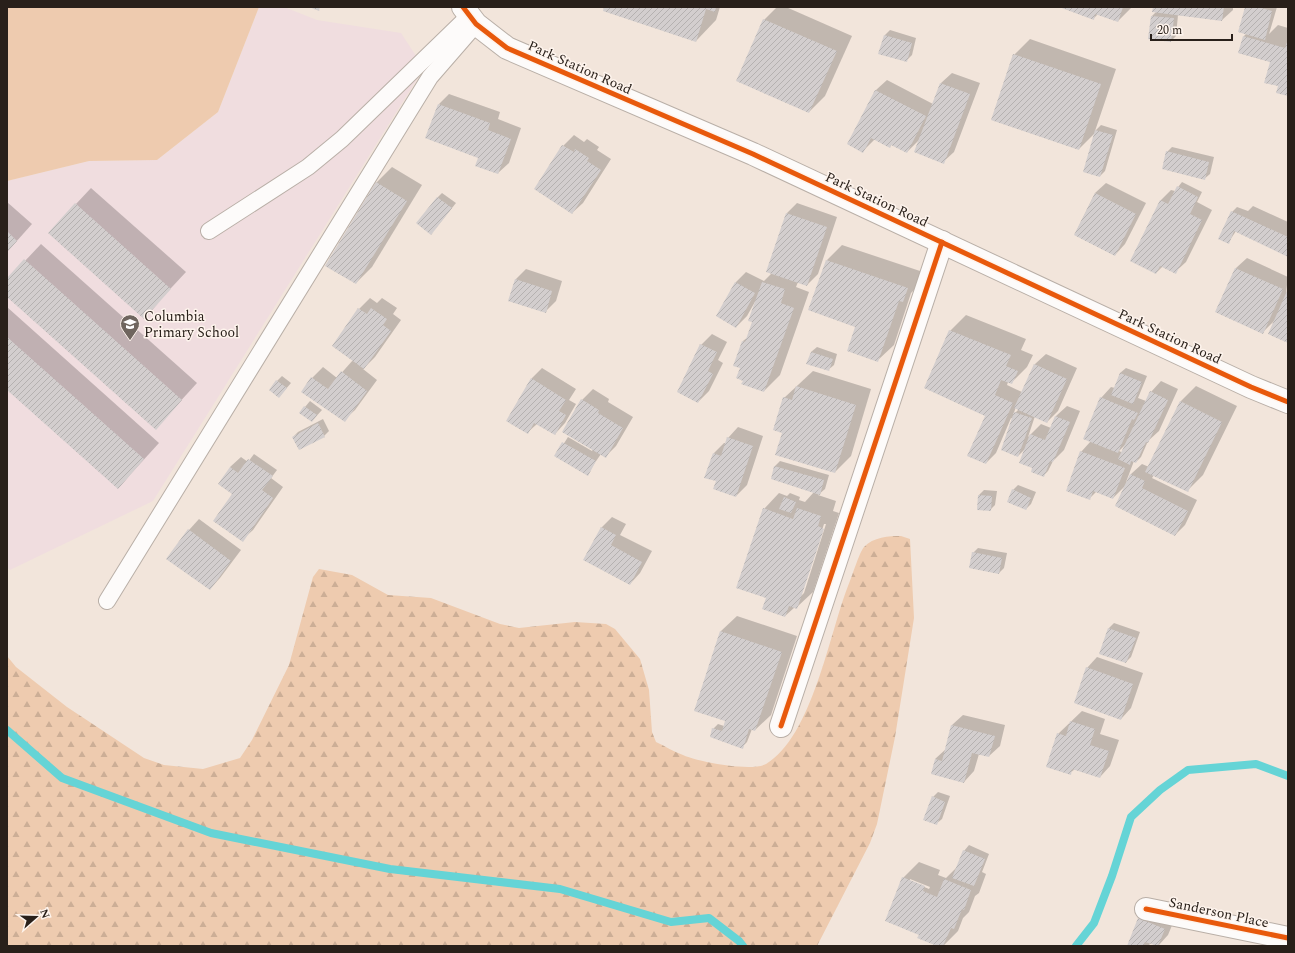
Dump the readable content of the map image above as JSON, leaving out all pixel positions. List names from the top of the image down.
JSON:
{
  "streets": {
    "street": ["Park Station Road", "Sanderson Place"]
  },
  "places": {
    "school or university": ["Columbia Primary School"]
  },
  "scale_bar": "20 m",
  "north": "right"
}
